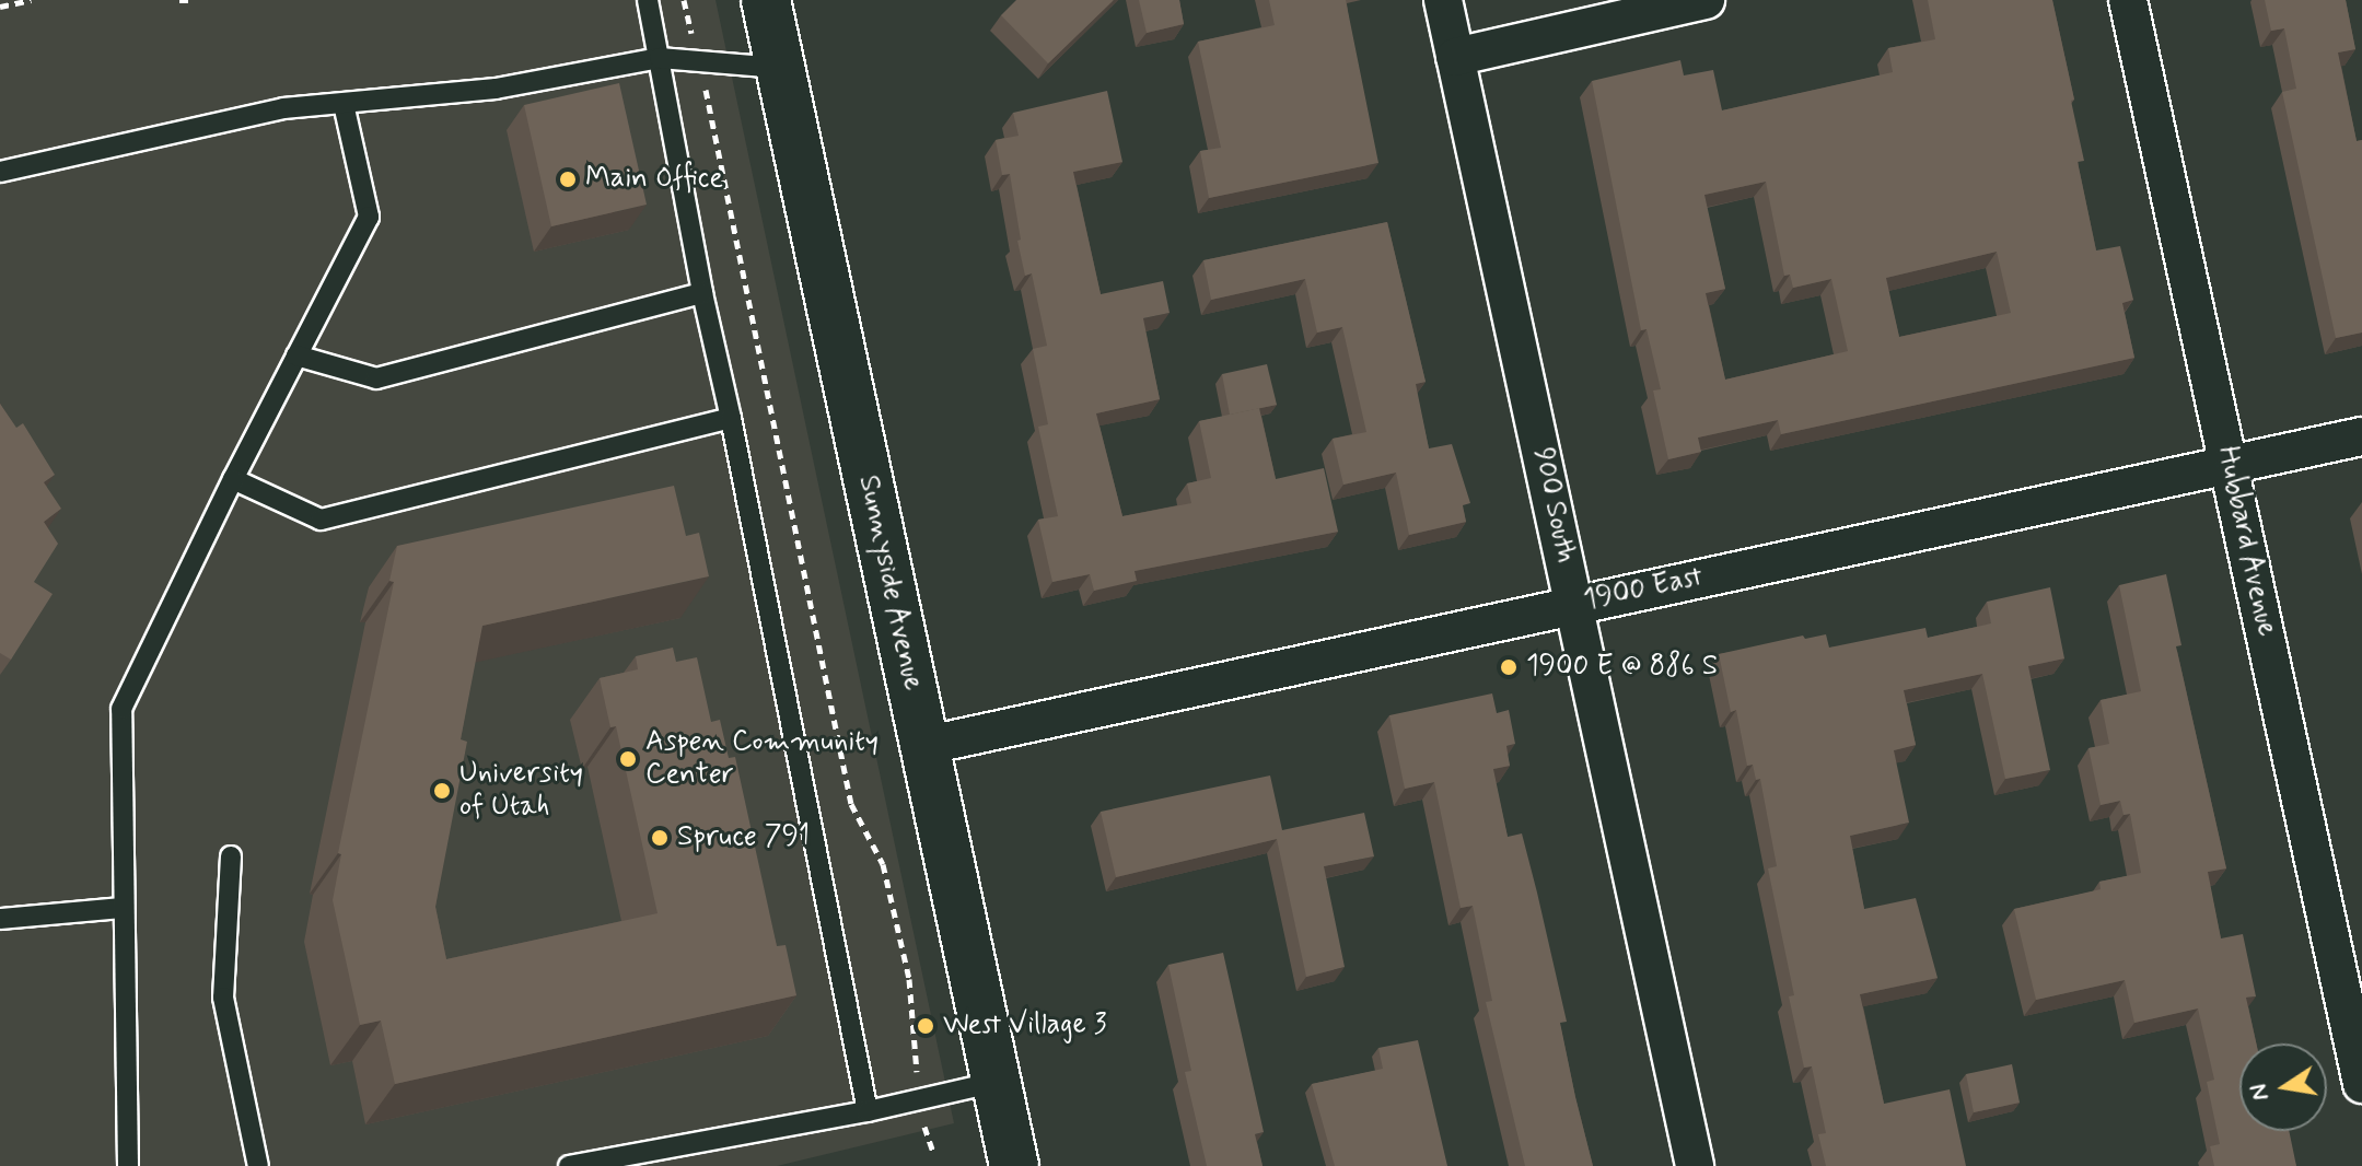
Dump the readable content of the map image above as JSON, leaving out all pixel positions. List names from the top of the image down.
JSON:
{
  "streets": {
    "main road": ["Sunnyside Avenue"],
    "street": ["900 South", "Hubbard Avenue", "1900 East"]
  },
  "crossings": [
    ["900 South", "1900 East"],
    ["Hubbard Avenue", "1900 East"],
    ["Sunnyside Avenue", "1900 East"]
  ],
  "places": [
    "Main Office",
    "1900 E @ 886 S",
    "Aspen Community Center",
    "University of Utah",
    "Spruce 791",
    "West Village 3"
  ],
  "north": "left"
}
